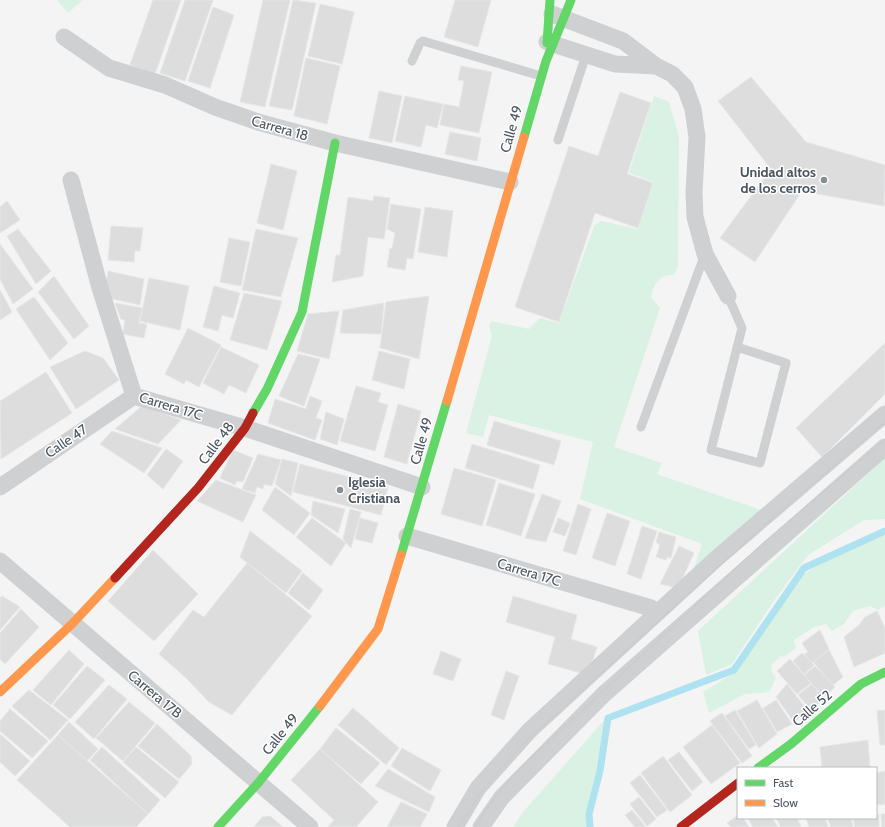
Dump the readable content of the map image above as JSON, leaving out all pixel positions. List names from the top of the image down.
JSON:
{
  "streets": {
    "main road": ["Calle 49", "Calle 48", "Calle 52"],
    "street": [
      "Carrera 18",
      "Carrera 17C",
      "Calle 47",
      "Carrera 17B"
    ]
  },
  "crossings": [
    ["Carrera 18", "Calle 49"],
    ["Carrera 18", "Calle 48"],
    ["Calle 49", "Carrera 17C"],
    ["Calle 49", "Carrera 17B"],
    ["Carrera 17C", "Calle 47"],
    ["Carrera 17C", "Calle 48"],
    ["Calle 48", "Carrera 17B"]
  ],
  "places": ["Unidad altos de los cerros", "Iglesia Cristiana"],
  "legend": ["Fast", "Slow"]
}
